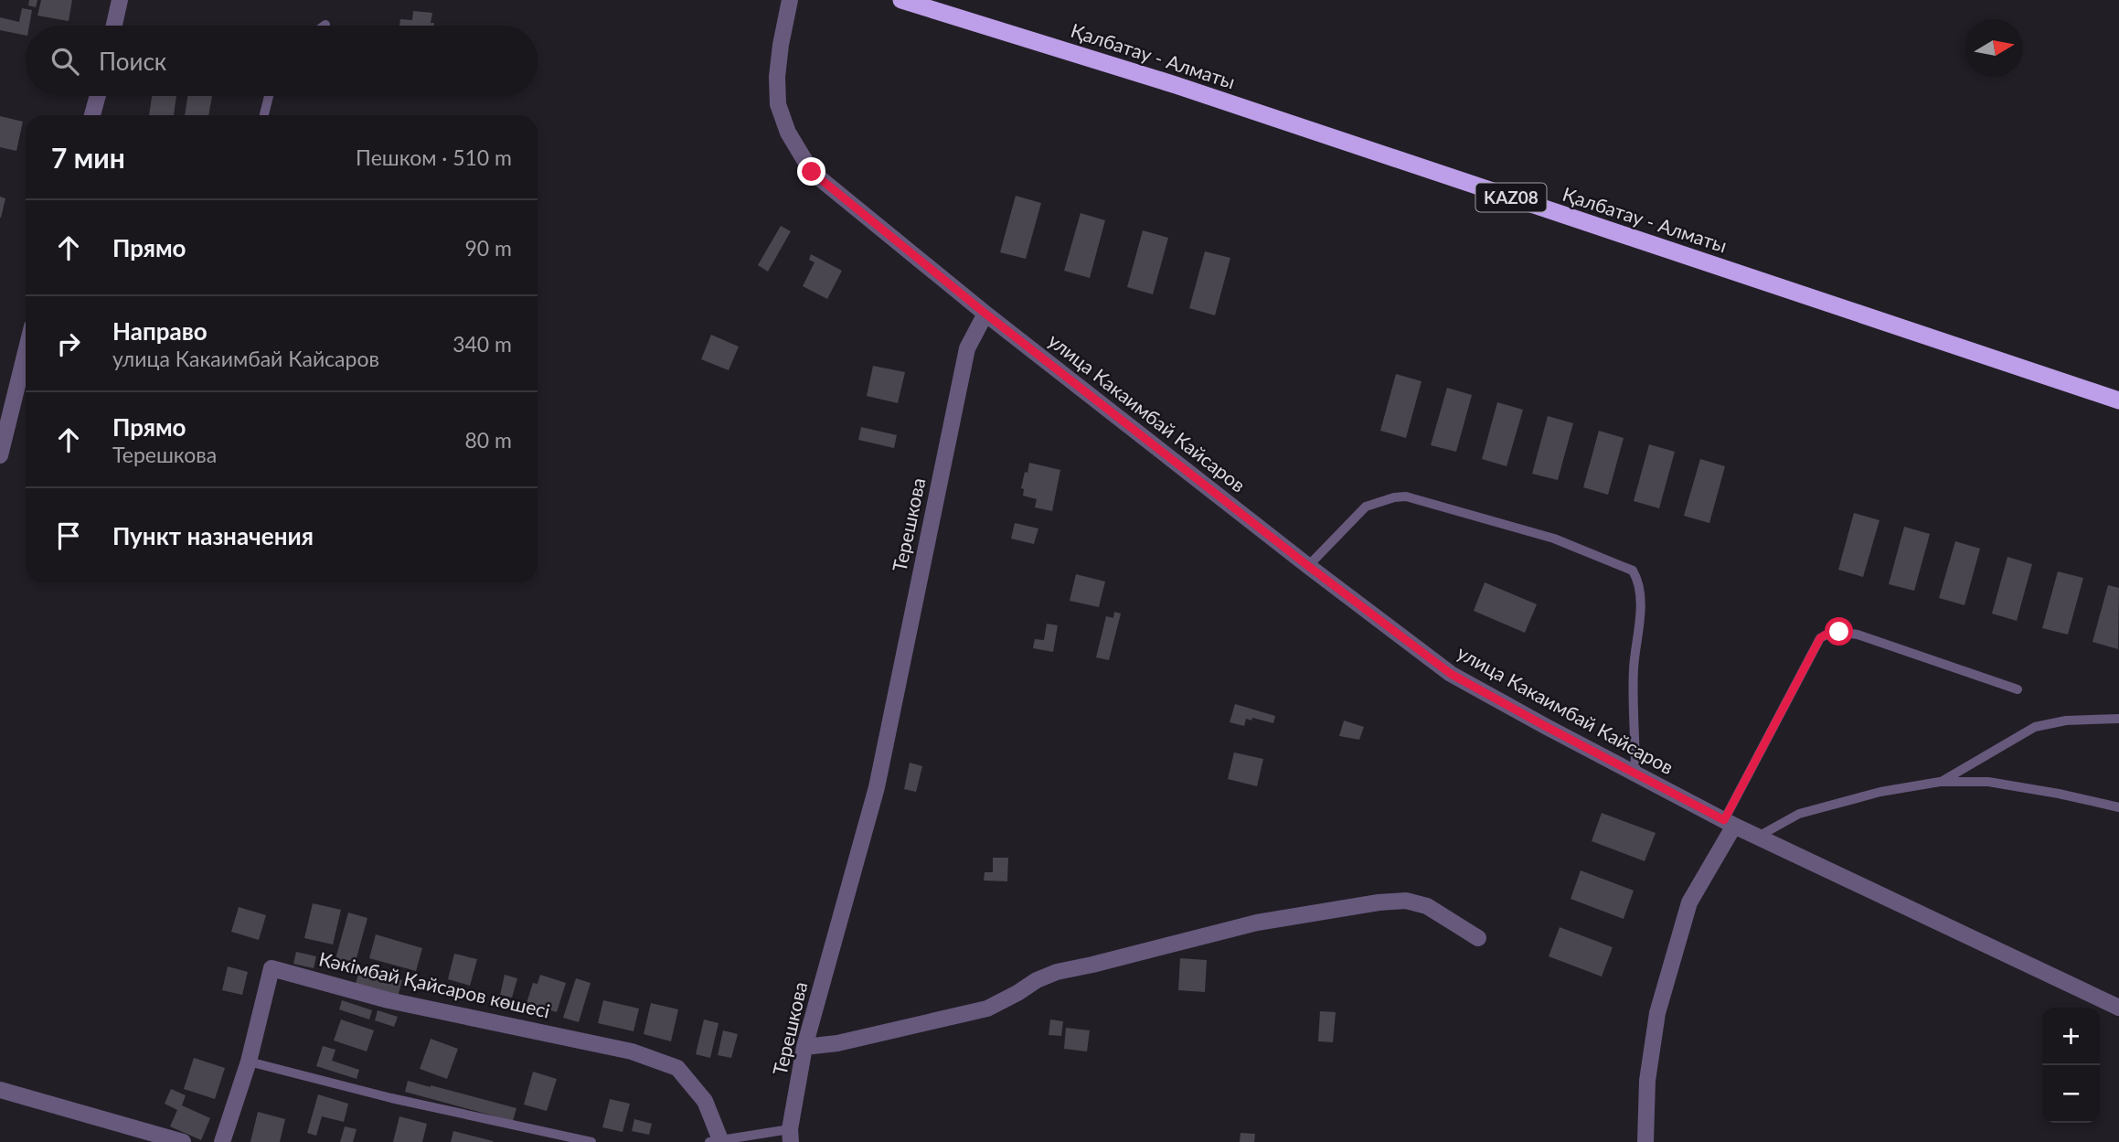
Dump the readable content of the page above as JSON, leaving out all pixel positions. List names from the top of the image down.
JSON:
{
  "streets": {
    "highway": ["Қалбатау - Алматы", "KAZ08"],
    "street": ["улица Какаимбай Кайсаров", "Терешкова", "Кәкімбай Қайсаров көшесі"]
  },
  "crossings": [
    ["улица Какаимбай Кайсаров", "Терешкова"]
  ],
  "north": "right",
  "page": {
    "search": "Поиск",
    "heading": ["7 мин", "Пешком · 510 m"],
    "list": [
      ["Прямо", "90 m"],
      ["Направо", "улица Какаимбай Кайсаров", "340 m"],
      ["Прямо", "Терешкова", "80 m"],
      "Пункт назначения"
    ],
    "map_buttons": ["+", "−"]
  }
}
